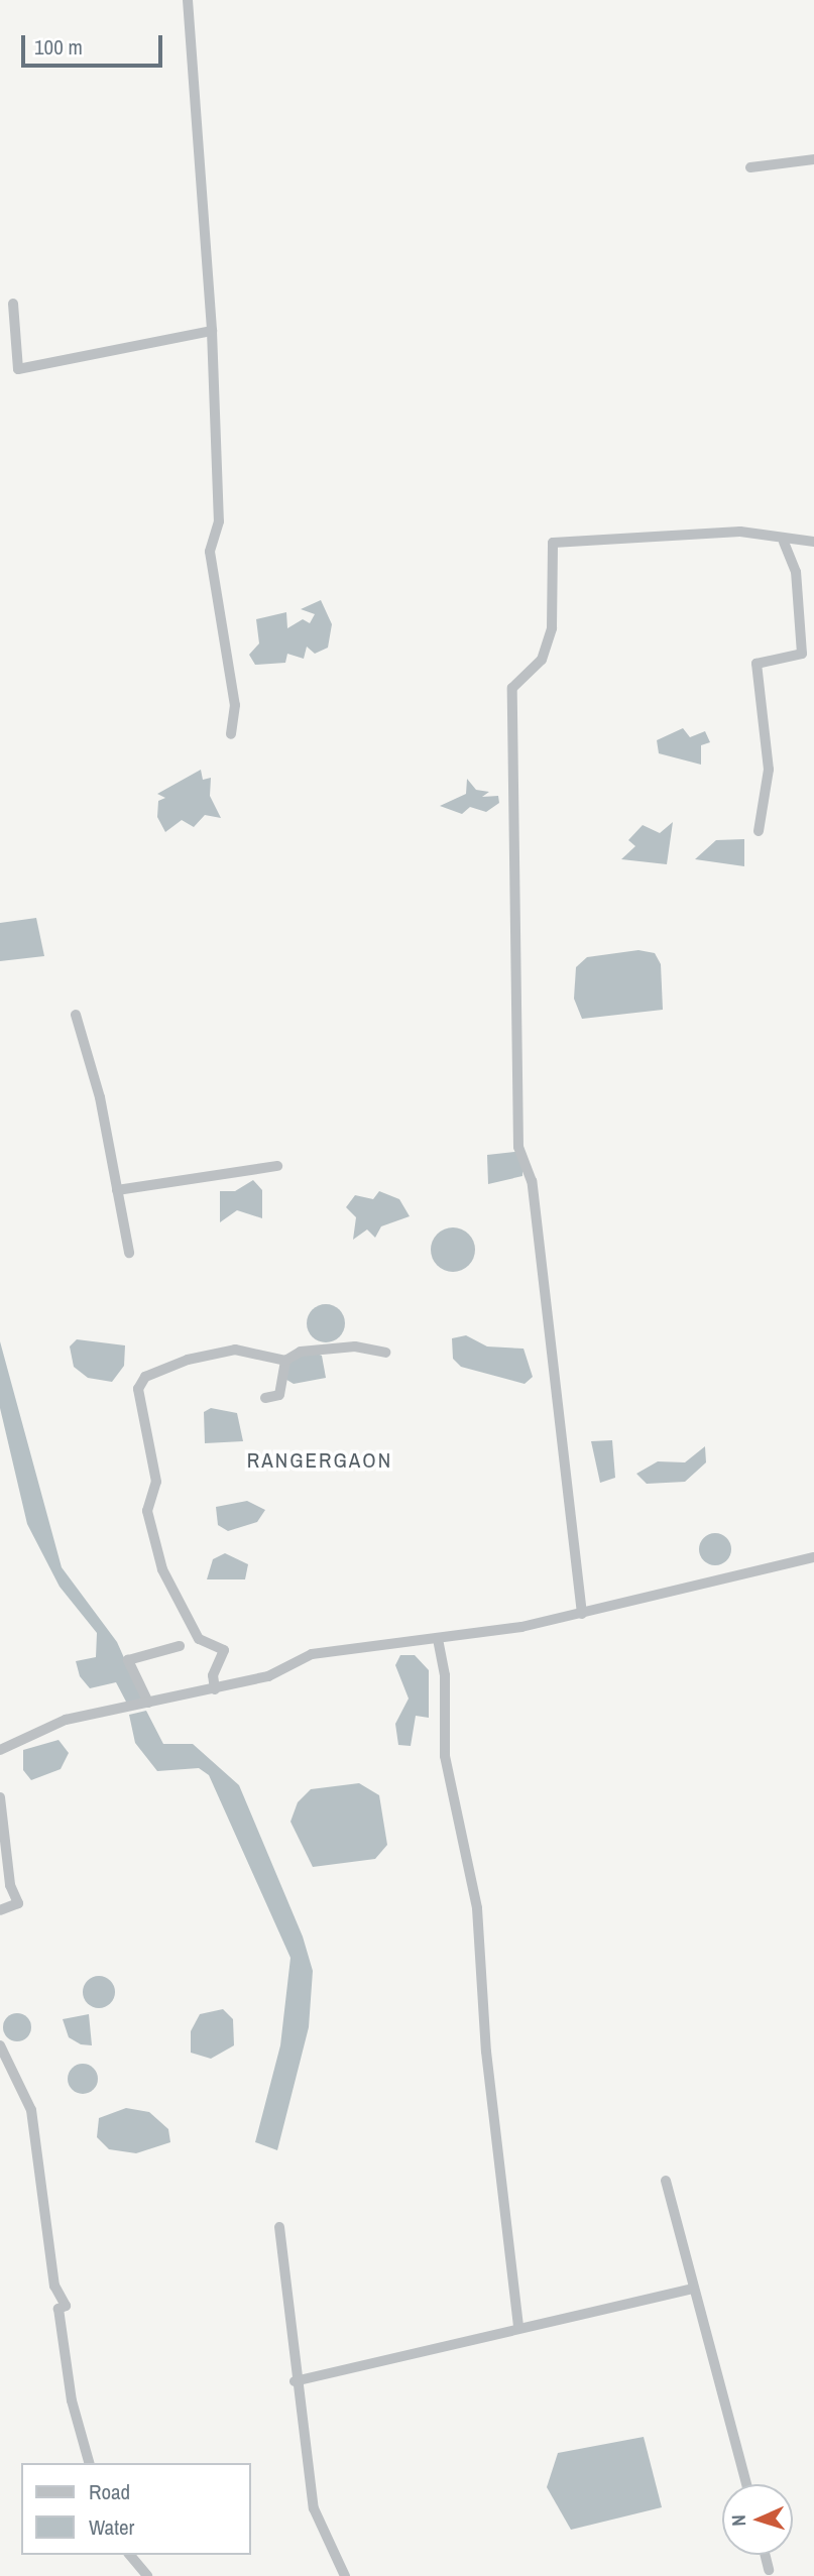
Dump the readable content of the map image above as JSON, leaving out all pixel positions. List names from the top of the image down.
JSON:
{
  "districts": ["RANGERGAON"],
  "legend": ["Road", "Water"],
  "scale_bar": "100 m",
  "north": "left"
}
